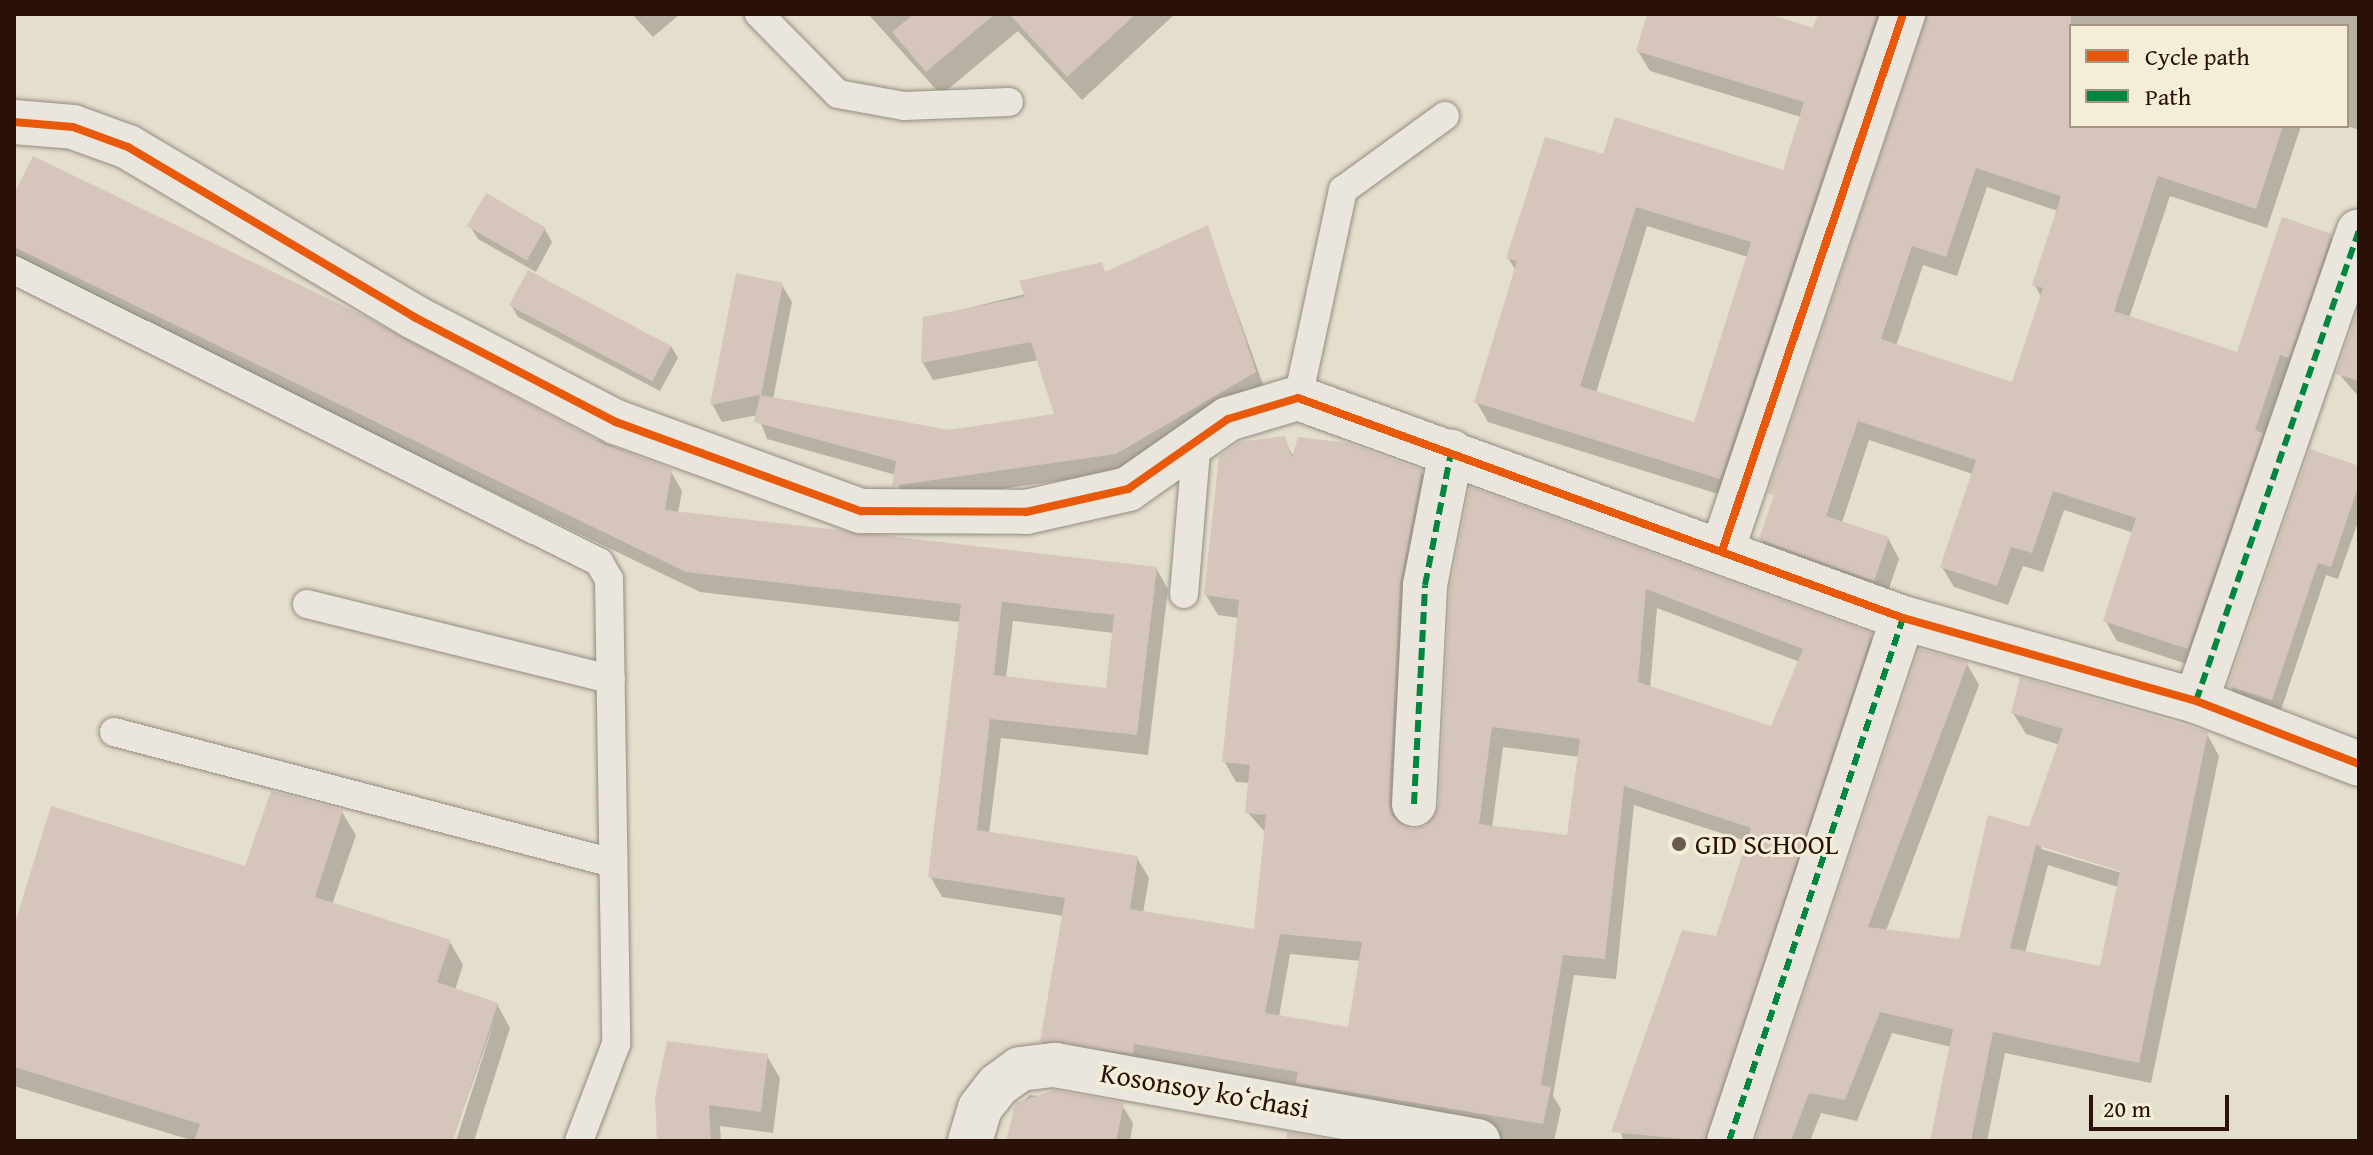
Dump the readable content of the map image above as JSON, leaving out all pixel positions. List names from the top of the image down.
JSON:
{
  "streets": {
    "street": ["Kosonsoy koʻchasi"]
  },
  "places": ["GID SCHOOL"],
  "legend": ["Cycle path", "Path"],
  "scale_bar": "20 m"
}
